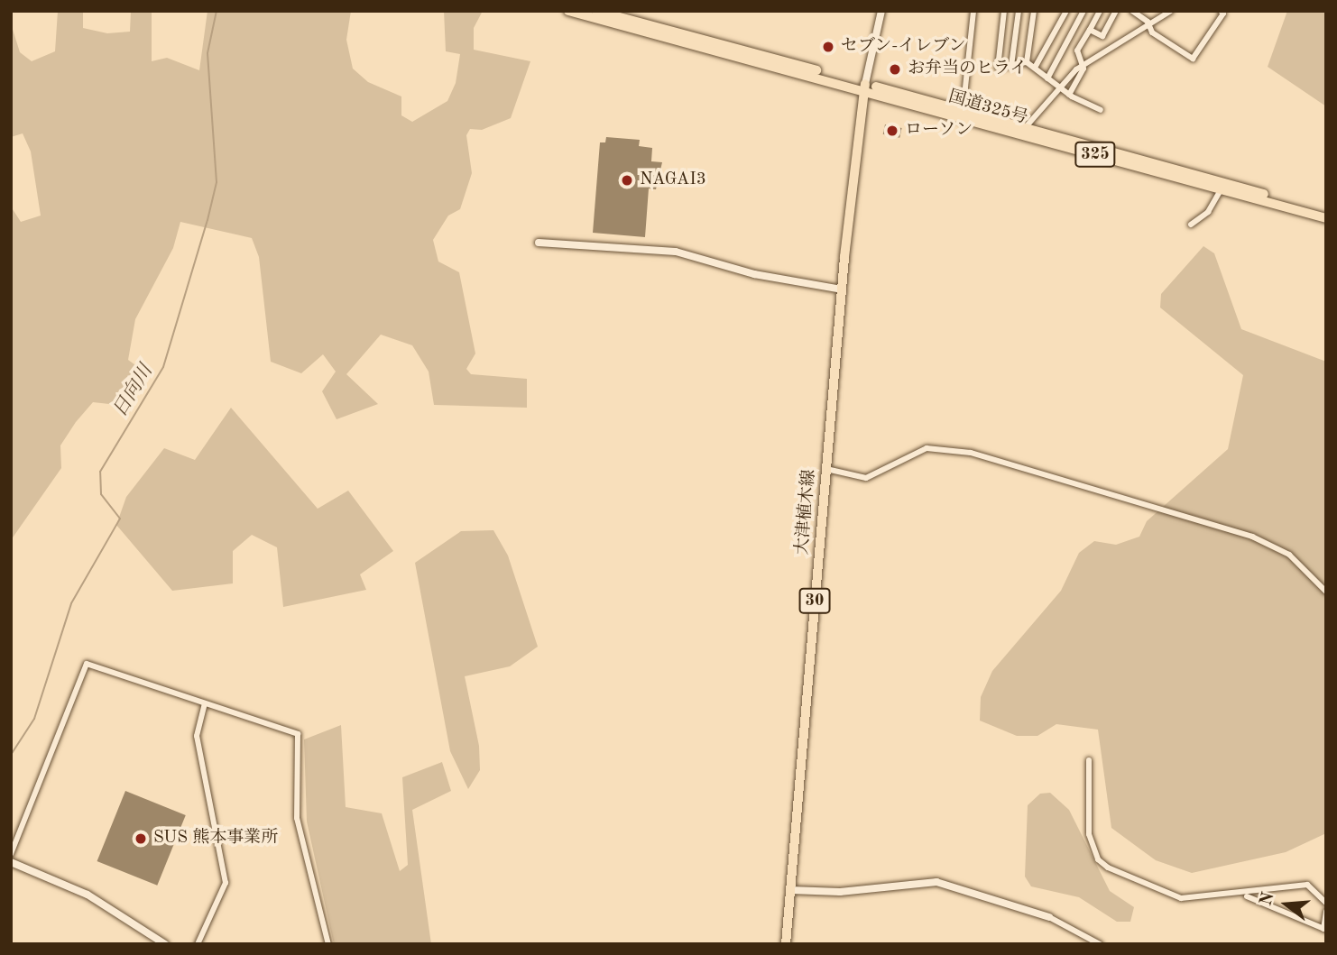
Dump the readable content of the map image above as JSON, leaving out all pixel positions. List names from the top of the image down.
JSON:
{
  "streets": {
    "main road": [
      "国道325号",
      "325",
      "大津植木線",
      "30"
    ]
  },
  "crossings": [
    ["国道325号", "大津植木線"]
  ],
  "water": ["日向川"],
  "places": [
    "セブン-イレブン",
    "お弁当のヒライ",
    "ローソン",
    "NAGAI3",
    "SUS 熊本事業所"
  ],
  "north": "left"
}
